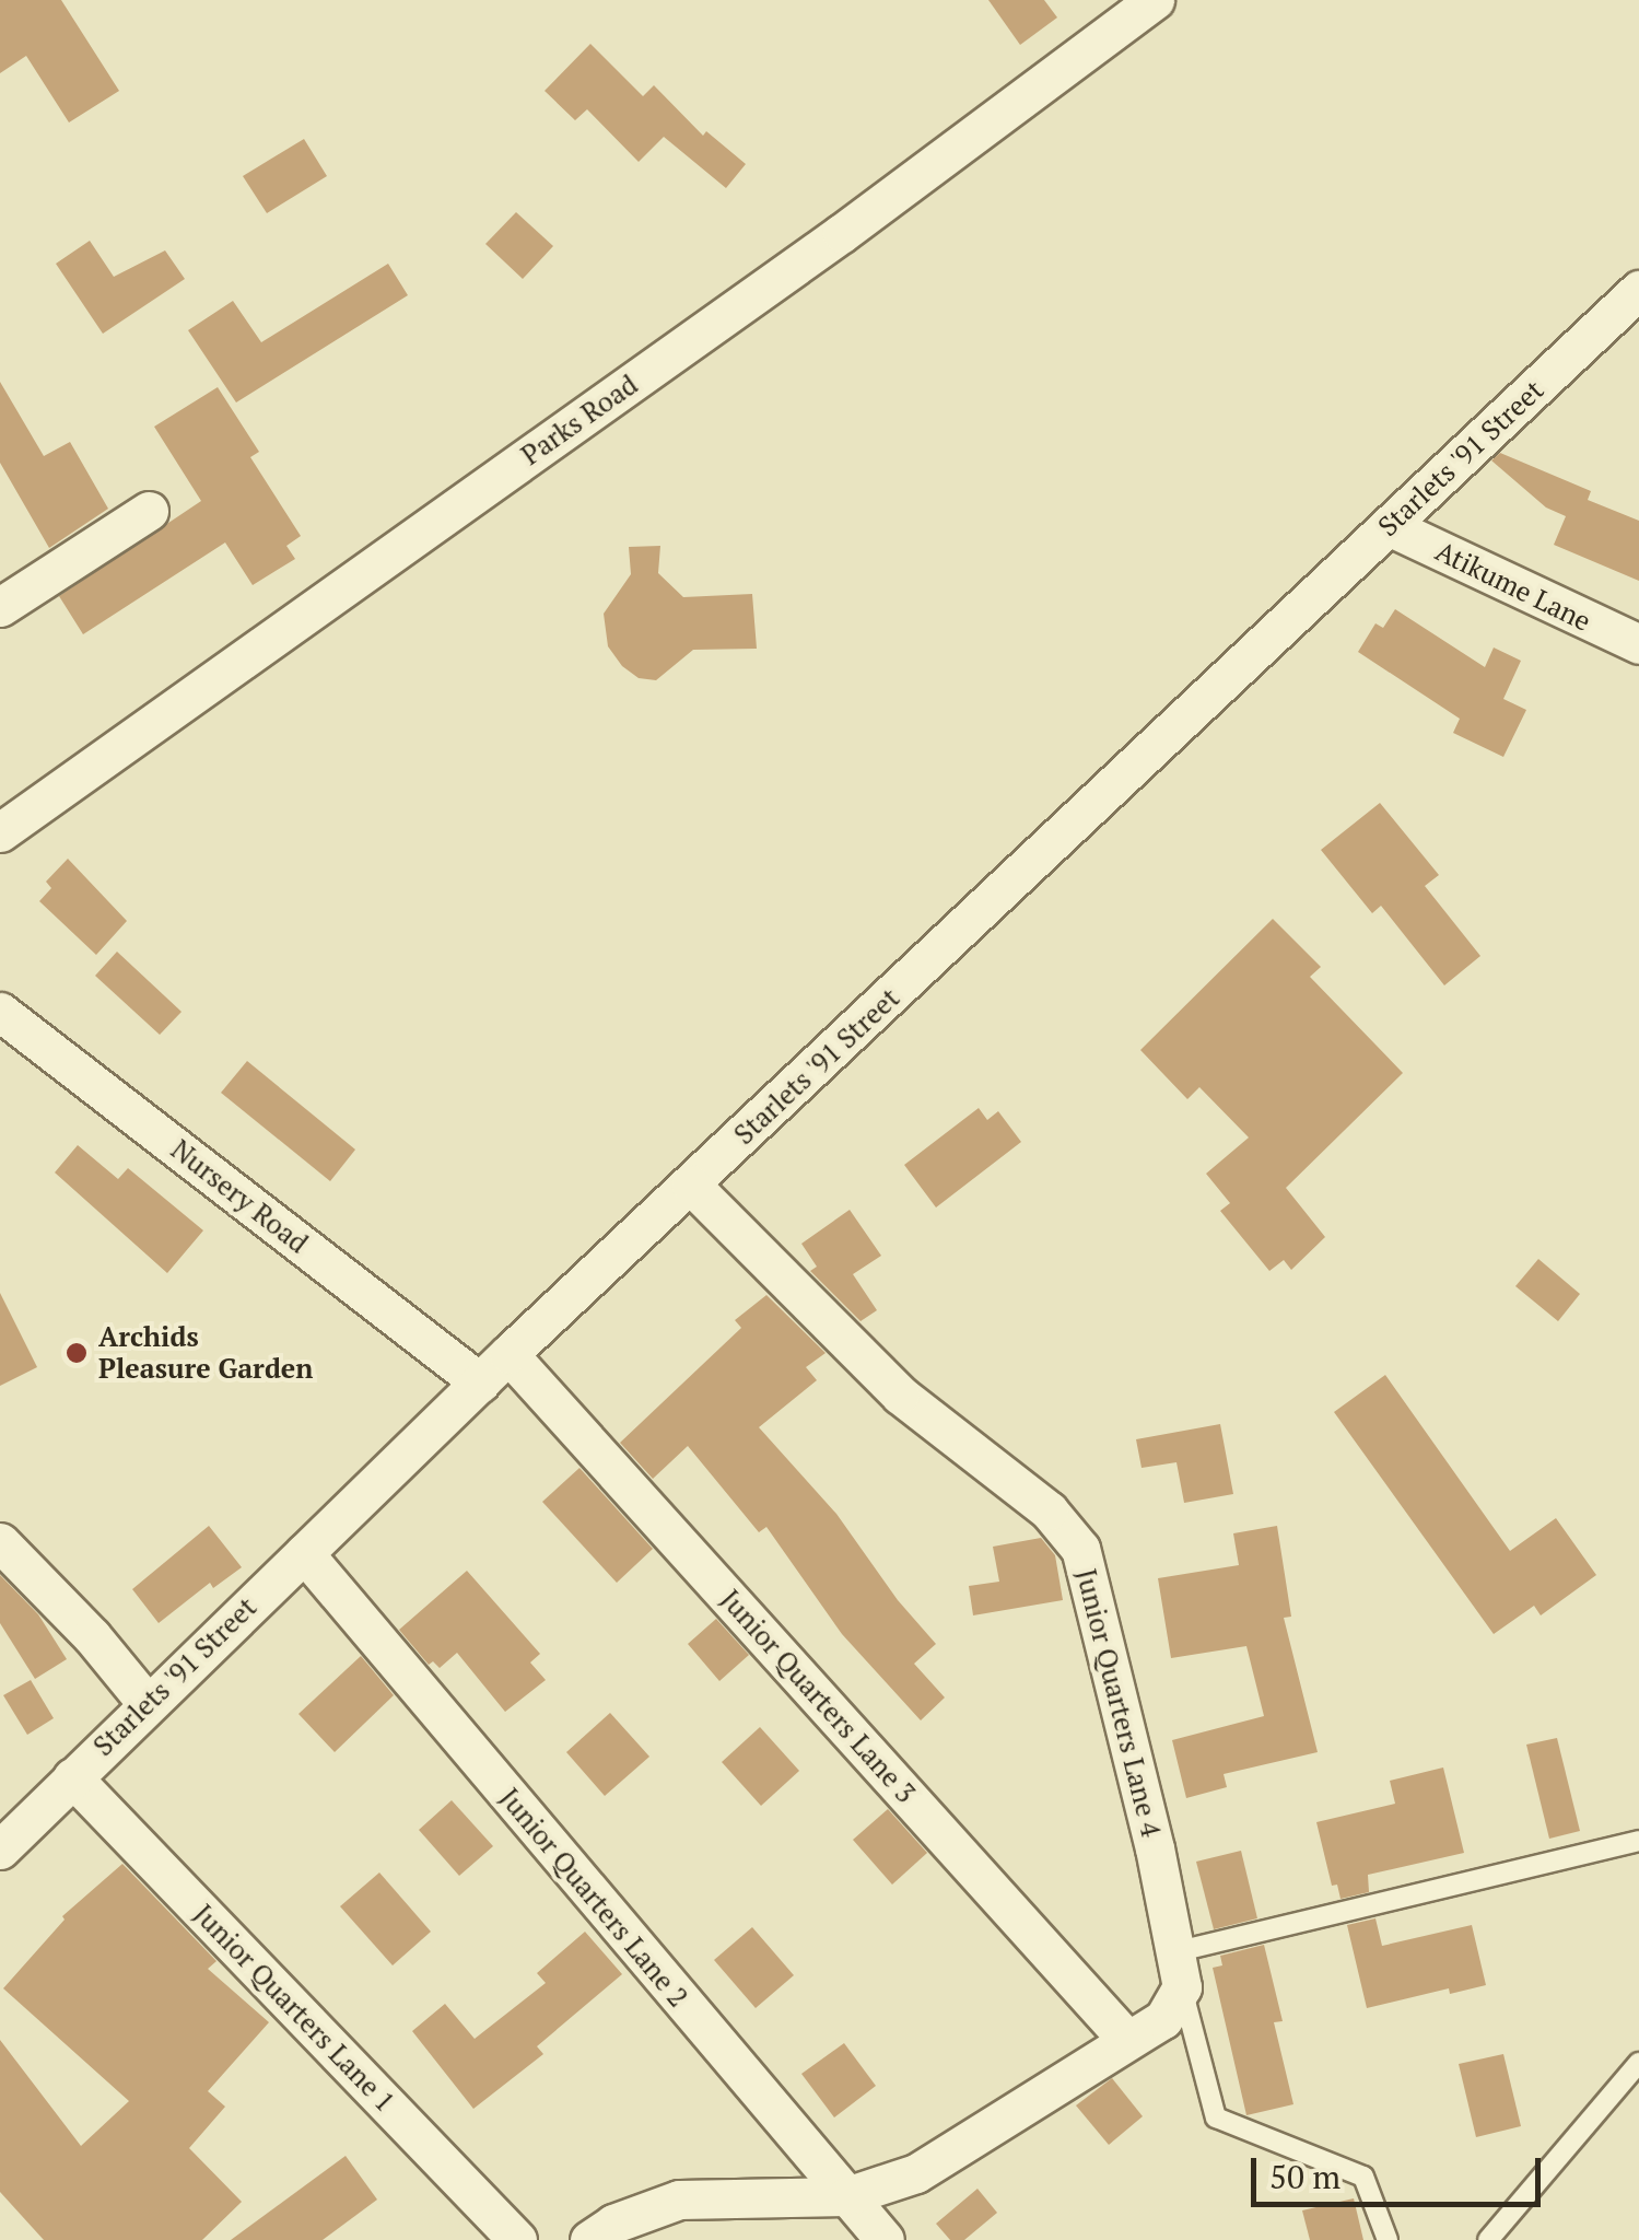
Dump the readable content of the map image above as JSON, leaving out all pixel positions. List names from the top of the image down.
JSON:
{
  "streets": {
    "street": [
      "Parks Road",
      "Starlets '91 Street",
      "Atikume Lane",
      "Nursery Road",
      "Junior Quarters Lane 3",
      "Junior Quarters Lane 4",
      "Junior Quarters Lane 2",
      "Junior Quarters Lane 1"
    ]
  },
  "crossings": [
    ["Starlets '91 Street", "Atikume Lane"],
    ["Starlets '91 Street", "Nursery Road"],
    ["Starlets '91 Street", "Junior Quarters Lane 3"],
    ["Starlets '91 Street", "Junior Quarters Lane 4"],
    ["Starlets '91 Street", "Junior Quarters Lane 2"],
    ["Starlets '91 Street", "Junior Quarters Lane 1"]
  ],
  "places": ["Archids Pleasure Garden"],
  "scale_bar": "50 m"
}
